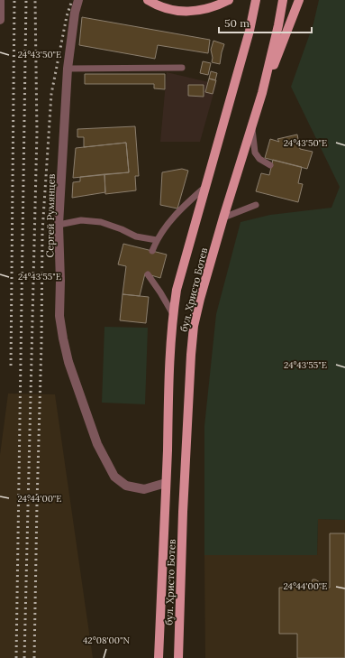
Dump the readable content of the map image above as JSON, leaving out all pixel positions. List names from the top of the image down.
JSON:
{
  "streets": {
    "main road": ["бул. Христо Ботев"],
    "street": ["Сергей Румянцев"]
  },
  "crossings": [
    ["Сергей Румянцев", "бул. Христо Ботев"]
  ],
  "scale_bar": "50 m",
  "coordinates": [
    "24°43'50\"E",
    "24°43'55\"E",
    "24°44'00\"E",
    "42°08'00\"N"
  ]
}
